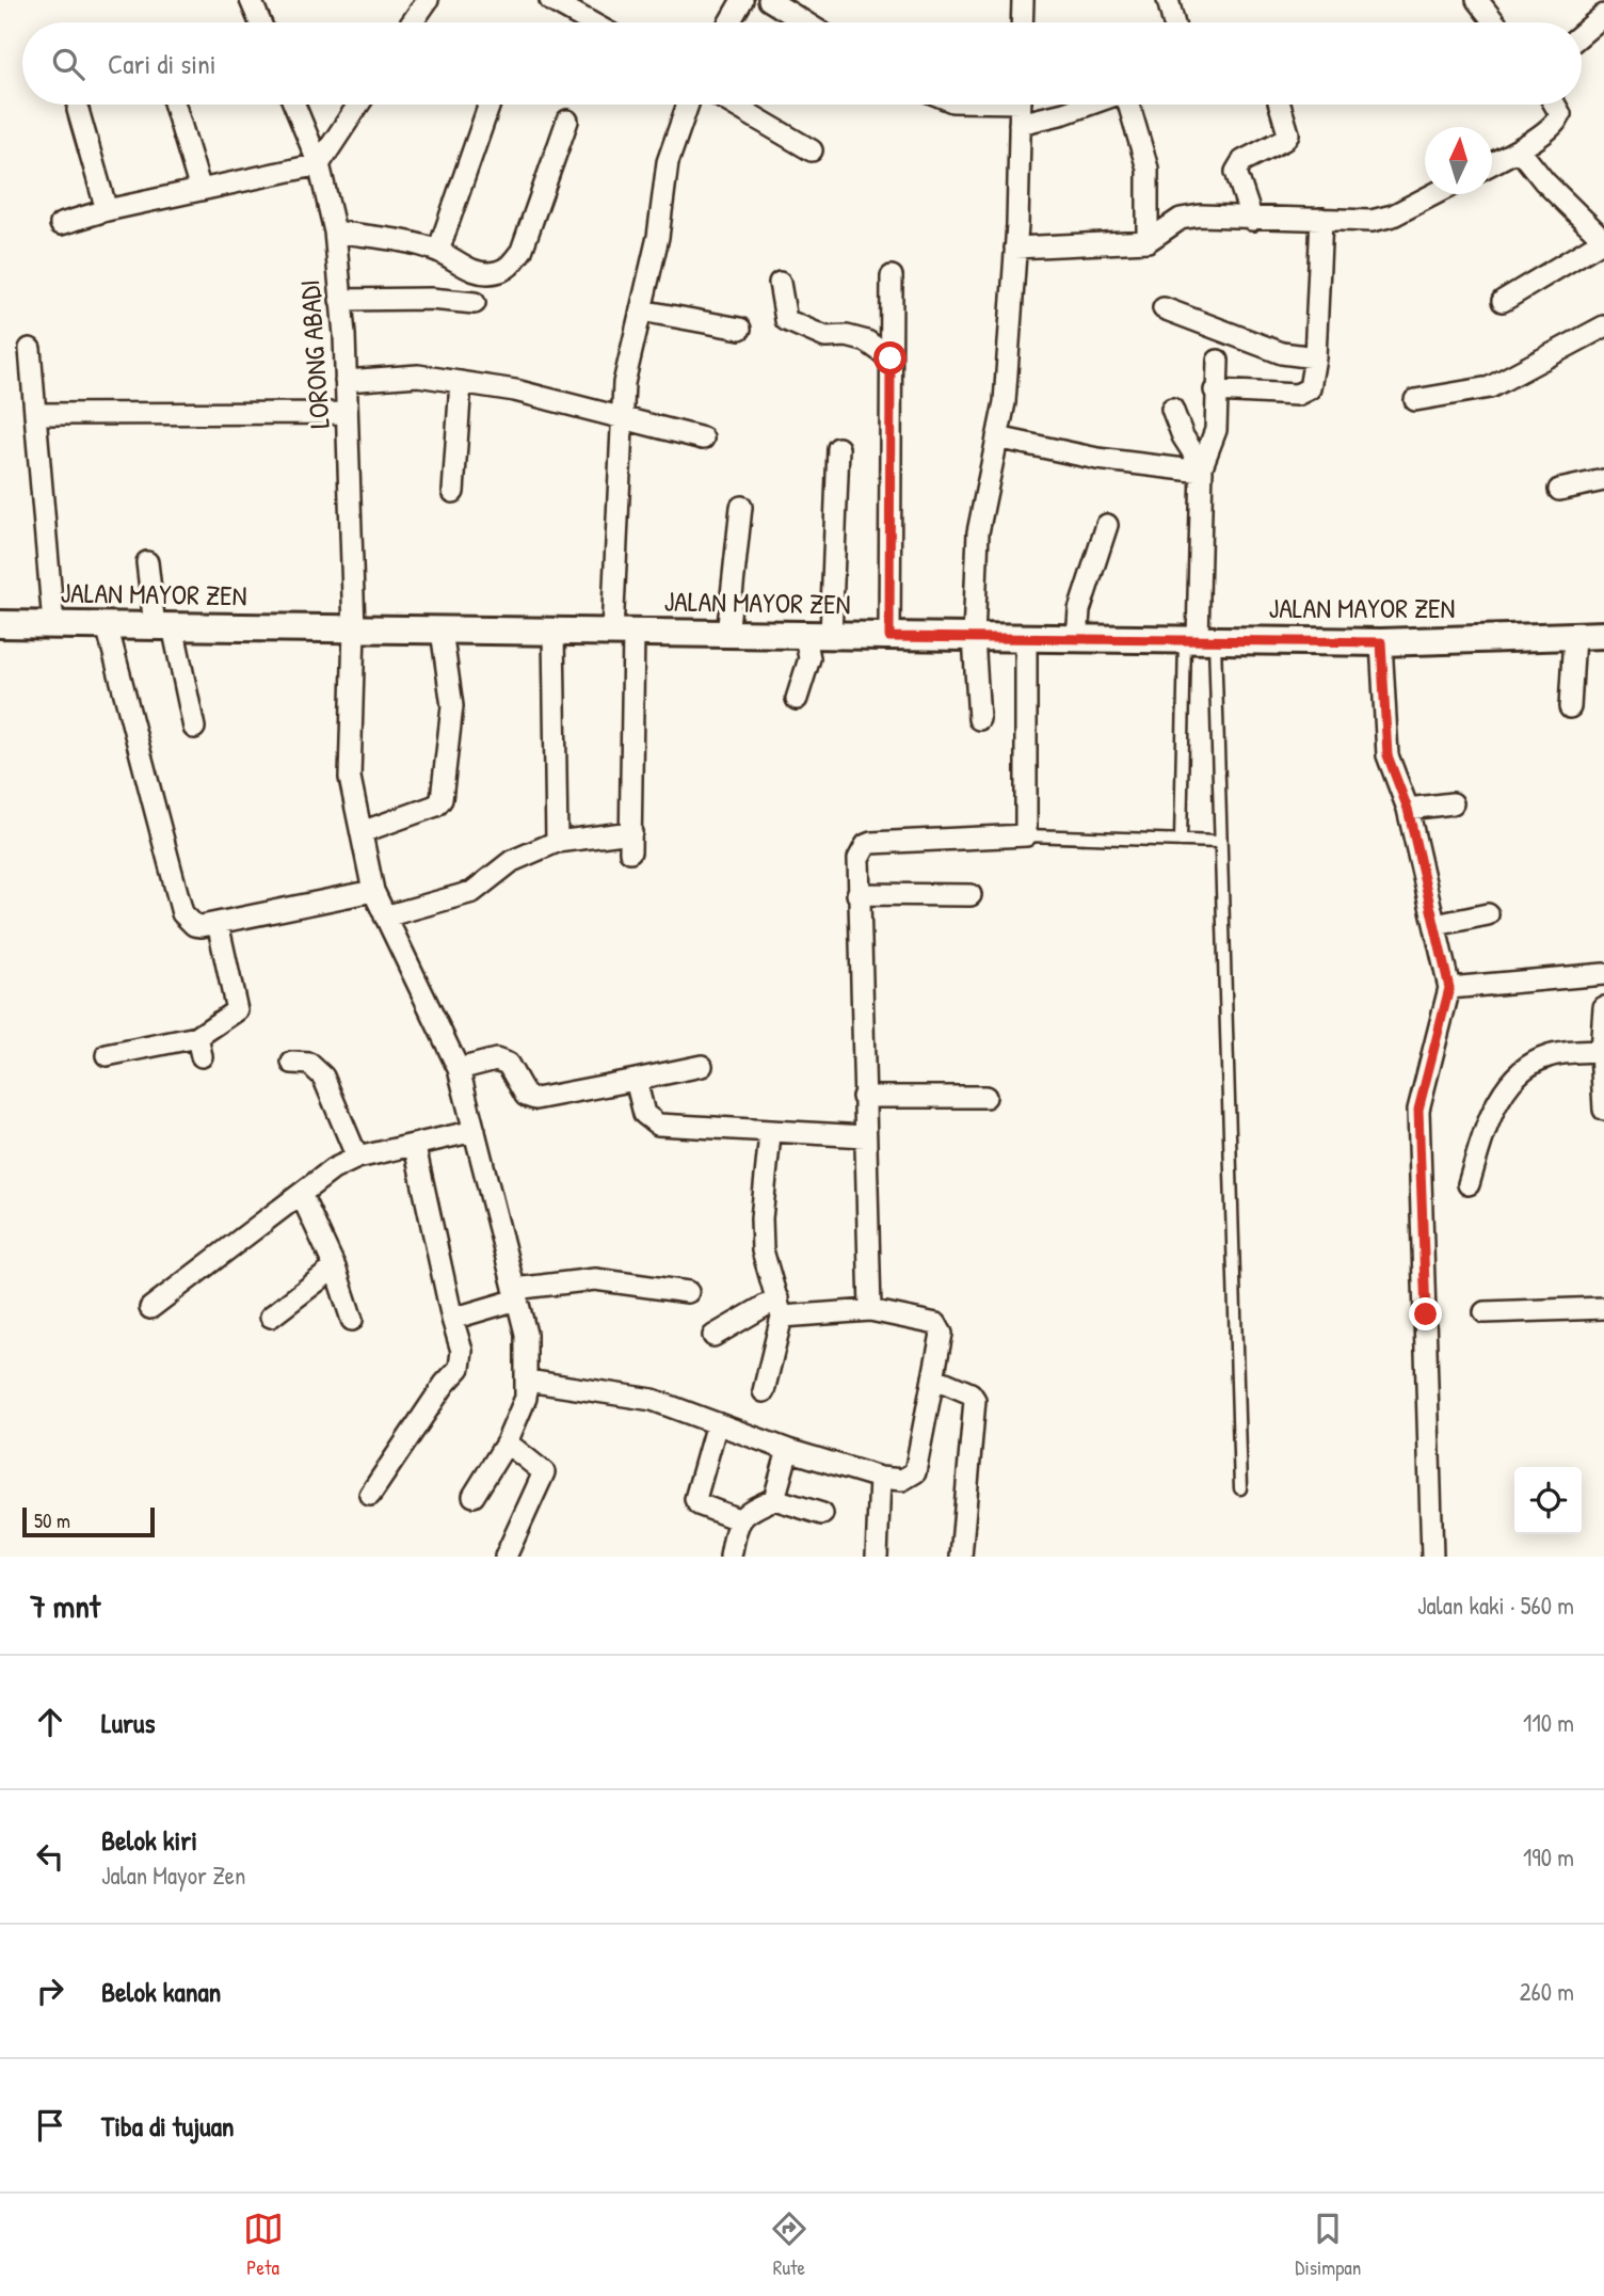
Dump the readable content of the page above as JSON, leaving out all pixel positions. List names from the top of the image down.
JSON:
{
  "streets": {
    "street": ["LORONG ABADI", "JALAN MAYOR ZEN"]
  },
  "crossings": [
    ["LORONG ABADI", "JALAN MAYOR ZEN"]
  ],
  "scale_bar": "50 m",
  "north": "top",
  "page": {
    "search": "Cari di sini",
    "scale": "50 m",
    "heading": ["7 mnt", "Jalan kaki · 560 m"],
    "list": [
      ["Lurus", "110 m"],
      ["Belok kiri", "Jalan Mayor Zen", "190 m"],
      ["Belok kanan", "260 m"],
      "Tiba di tujuan"
    ],
    "nav": ["Peta", "Rute", "Disimpan"]
  }
}
